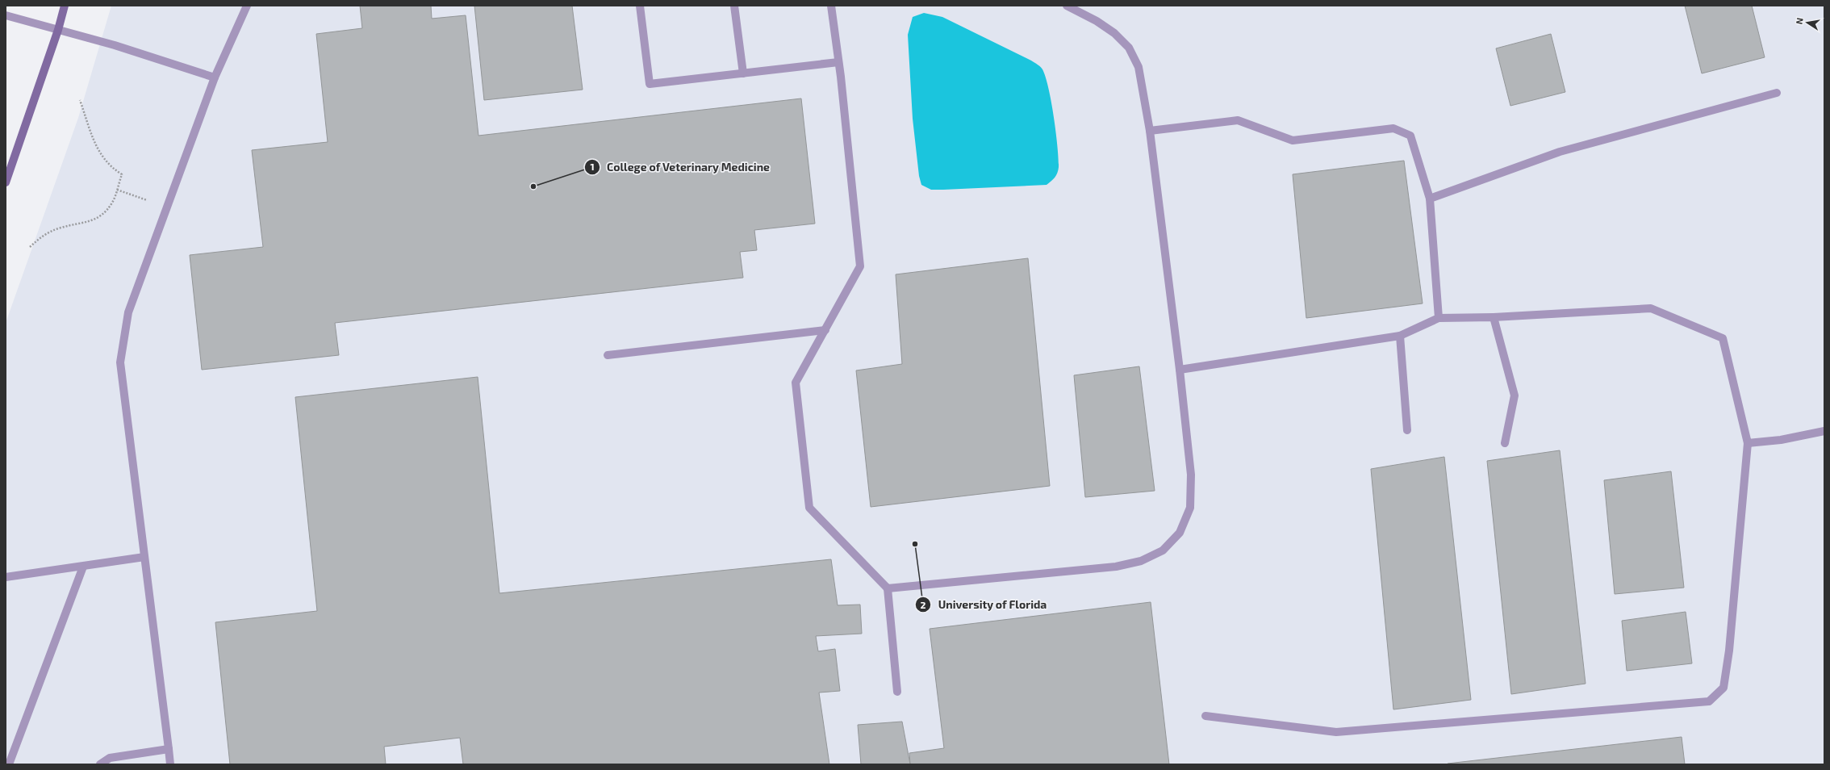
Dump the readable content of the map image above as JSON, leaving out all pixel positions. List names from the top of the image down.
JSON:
{
  "places": ["College of Veterinary Medicine", "University of Florida"],
  "north": "left"
}
